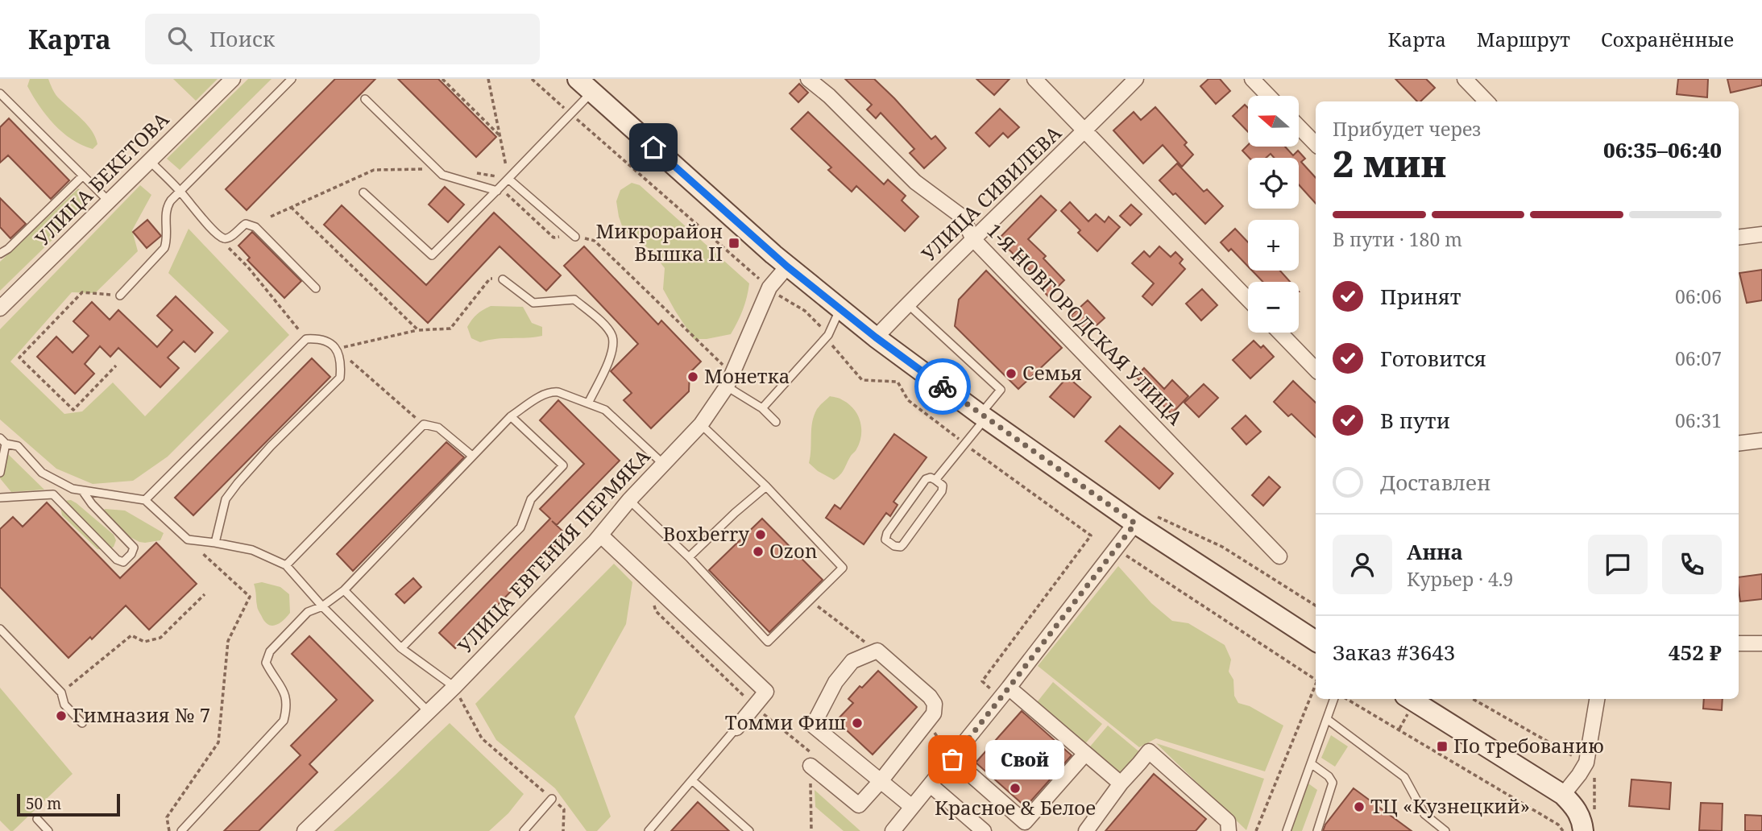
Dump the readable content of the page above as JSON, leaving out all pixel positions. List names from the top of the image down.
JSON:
{
  "streets": {
    "street": [
      "УЛИЦА БЕКЕТОВА",
      "УЛИЦА СИВИЛЕВА",
      "1-Я НОВГОРОДСКАЯ УЛИЦА",
      "УЛИЦА ЕВГЕНИЯ ПЕРМЯКА"
    ]
  },
  "crossings": [
    ["УЛИЦА СИВИЛЕВА", "1-Я НОВГОРОДСКАЯ УЛИЦА"]
  ],
  "places": {
    "transit": ["Микрорайон Вышка II", "По требованию"],
    "other": [
      "Семья",
      "Монетка",
      "Boxberry",
      "Ozon",
      "Гимназия № 7",
      "Томми Фиш",
      "Свой",
      "Красное & Белое",
      "ТЦ «Кузнецкий»"
    ]
  },
  "scale_bar": "50 m",
  "north": "left",
  "page": {
    "header": "Карта",
    "search": "Поиск",
    "nav": ["Карта", "Маршрут", "Сохранённые"],
    "map_buttons": ["+", "−"],
    "heading": ["2 мин", "Прибудет через", "06:35–06:40"],
    "panel": [
      "Анна",
      "Курьер · 4.9",
      "Заказ #3643",
      "452 ₽"
    ],
    "bar": "В пути · 180 m",
    "list": [
      ["Принят", "06:06"],
      ["Готовится", "06:07"],
      ["В пути", "06:31"],
      "Доставлен"
    ],
    "bubble": "Свой",
    "scale": "50 m"
  }
}
